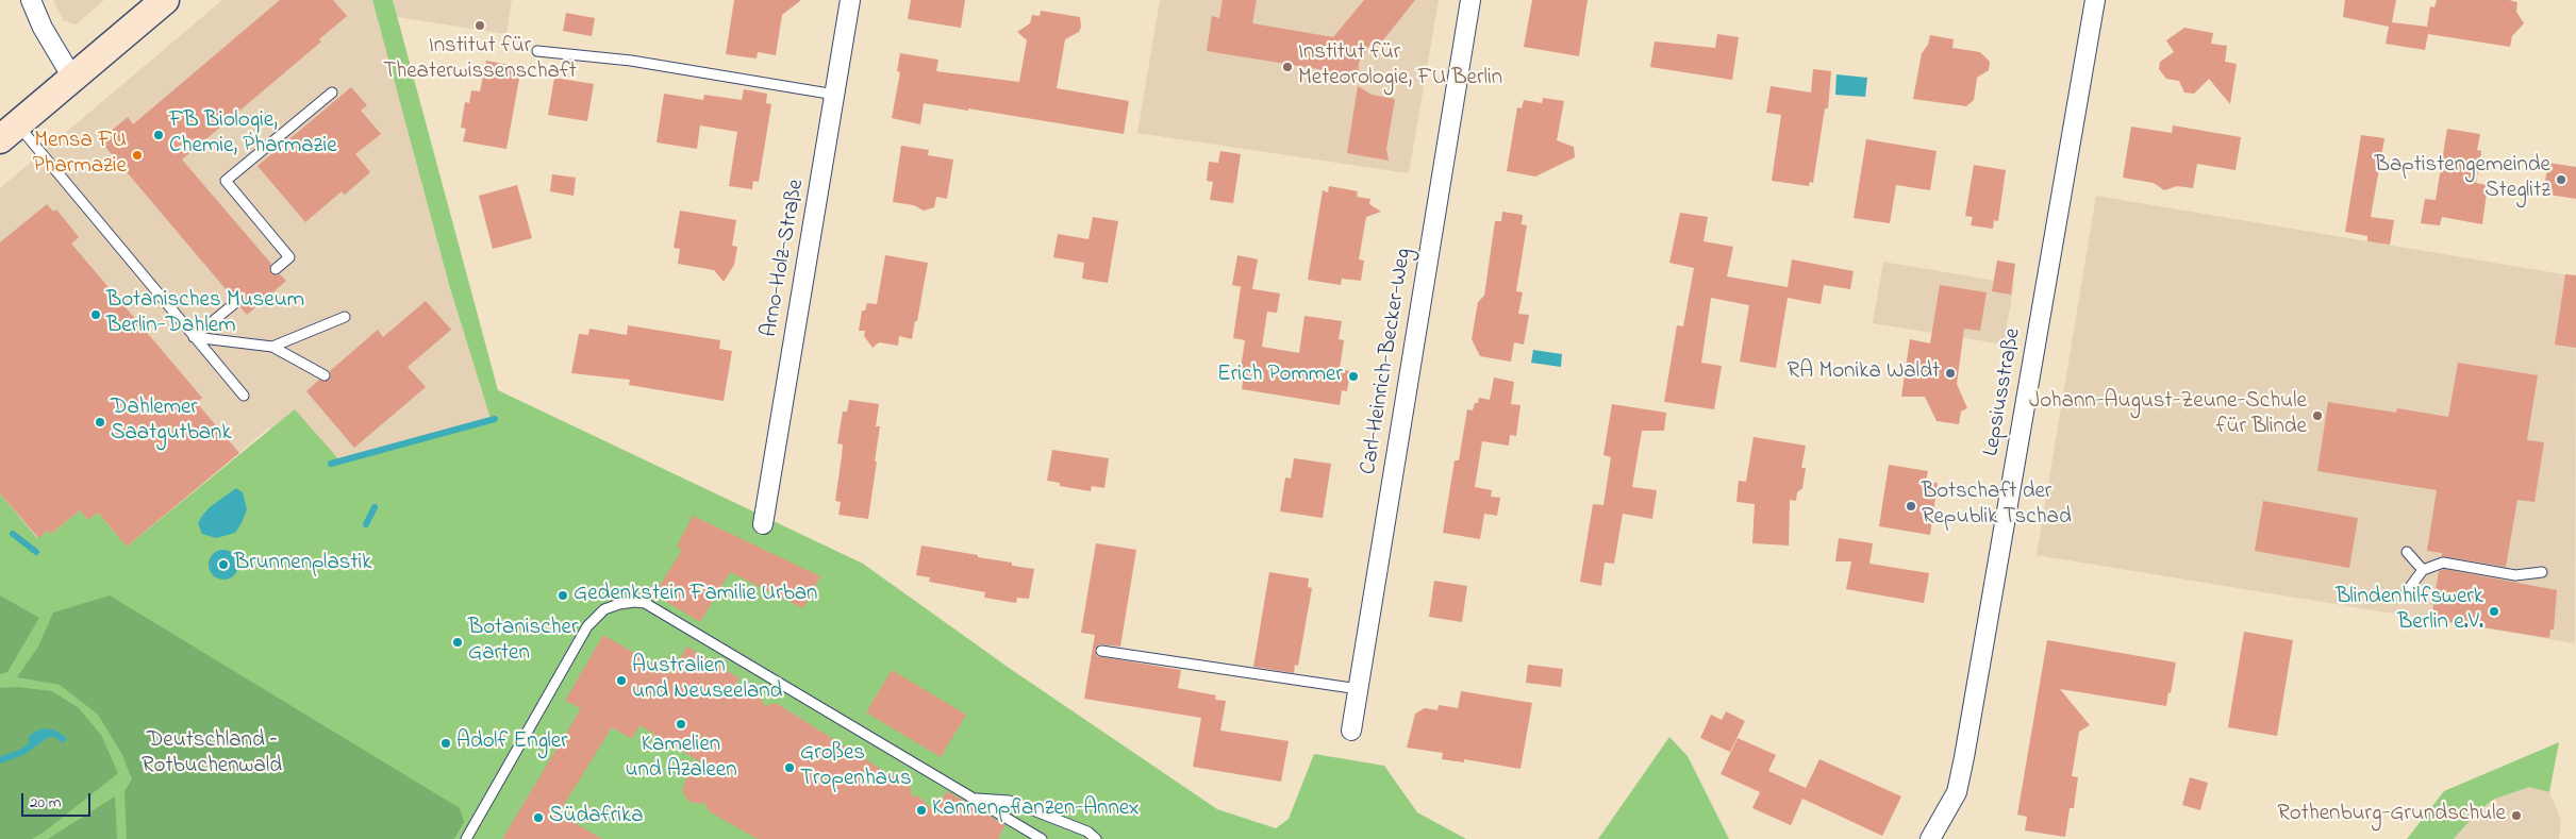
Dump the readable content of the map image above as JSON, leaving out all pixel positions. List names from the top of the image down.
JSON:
{
  "streets": {
    "street": ["Arno-Holz-Straße", "Carl-Heinrich-Becker-Weg", "Lepsiusstraße"]
  },
  "parks": ["Deutschland – Rotbuchenwald"],
  "places": [
    "Institut für Theaterwissenschaft",
    "Institut für Meteorologie, FU Berlin",
    "FB Biologie, Chemie, Pharmazie",
    "Mensa FU Pharmazie",
    "Baptistengemeinde Steglitz",
    "Botanisches Museum Berlin-Dahlem",
    "RA Monika Waldt",
    "Erich Pommer",
    "Johann-August-Zeune-Schule für Blinde",
    "Dahlemer Saatgutbank",
    "Botschaft der Republik Tschad",
    "Brunnenplastik",
    "Gedenkstein Familie Urban",
    "Blindenhilfswerk Berlin e.V.",
    "Botanischer Garten",
    "Australien und Neuseeland",
    "Kamelien und Azaleen",
    "Adolf Engler",
    "Großes Tropenhaus",
    "Kannenpflanzen-Annex",
    "Rothenburg-Grundschule",
    "Südafrika"
  ],
  "scale_bar": "20 m"
}
